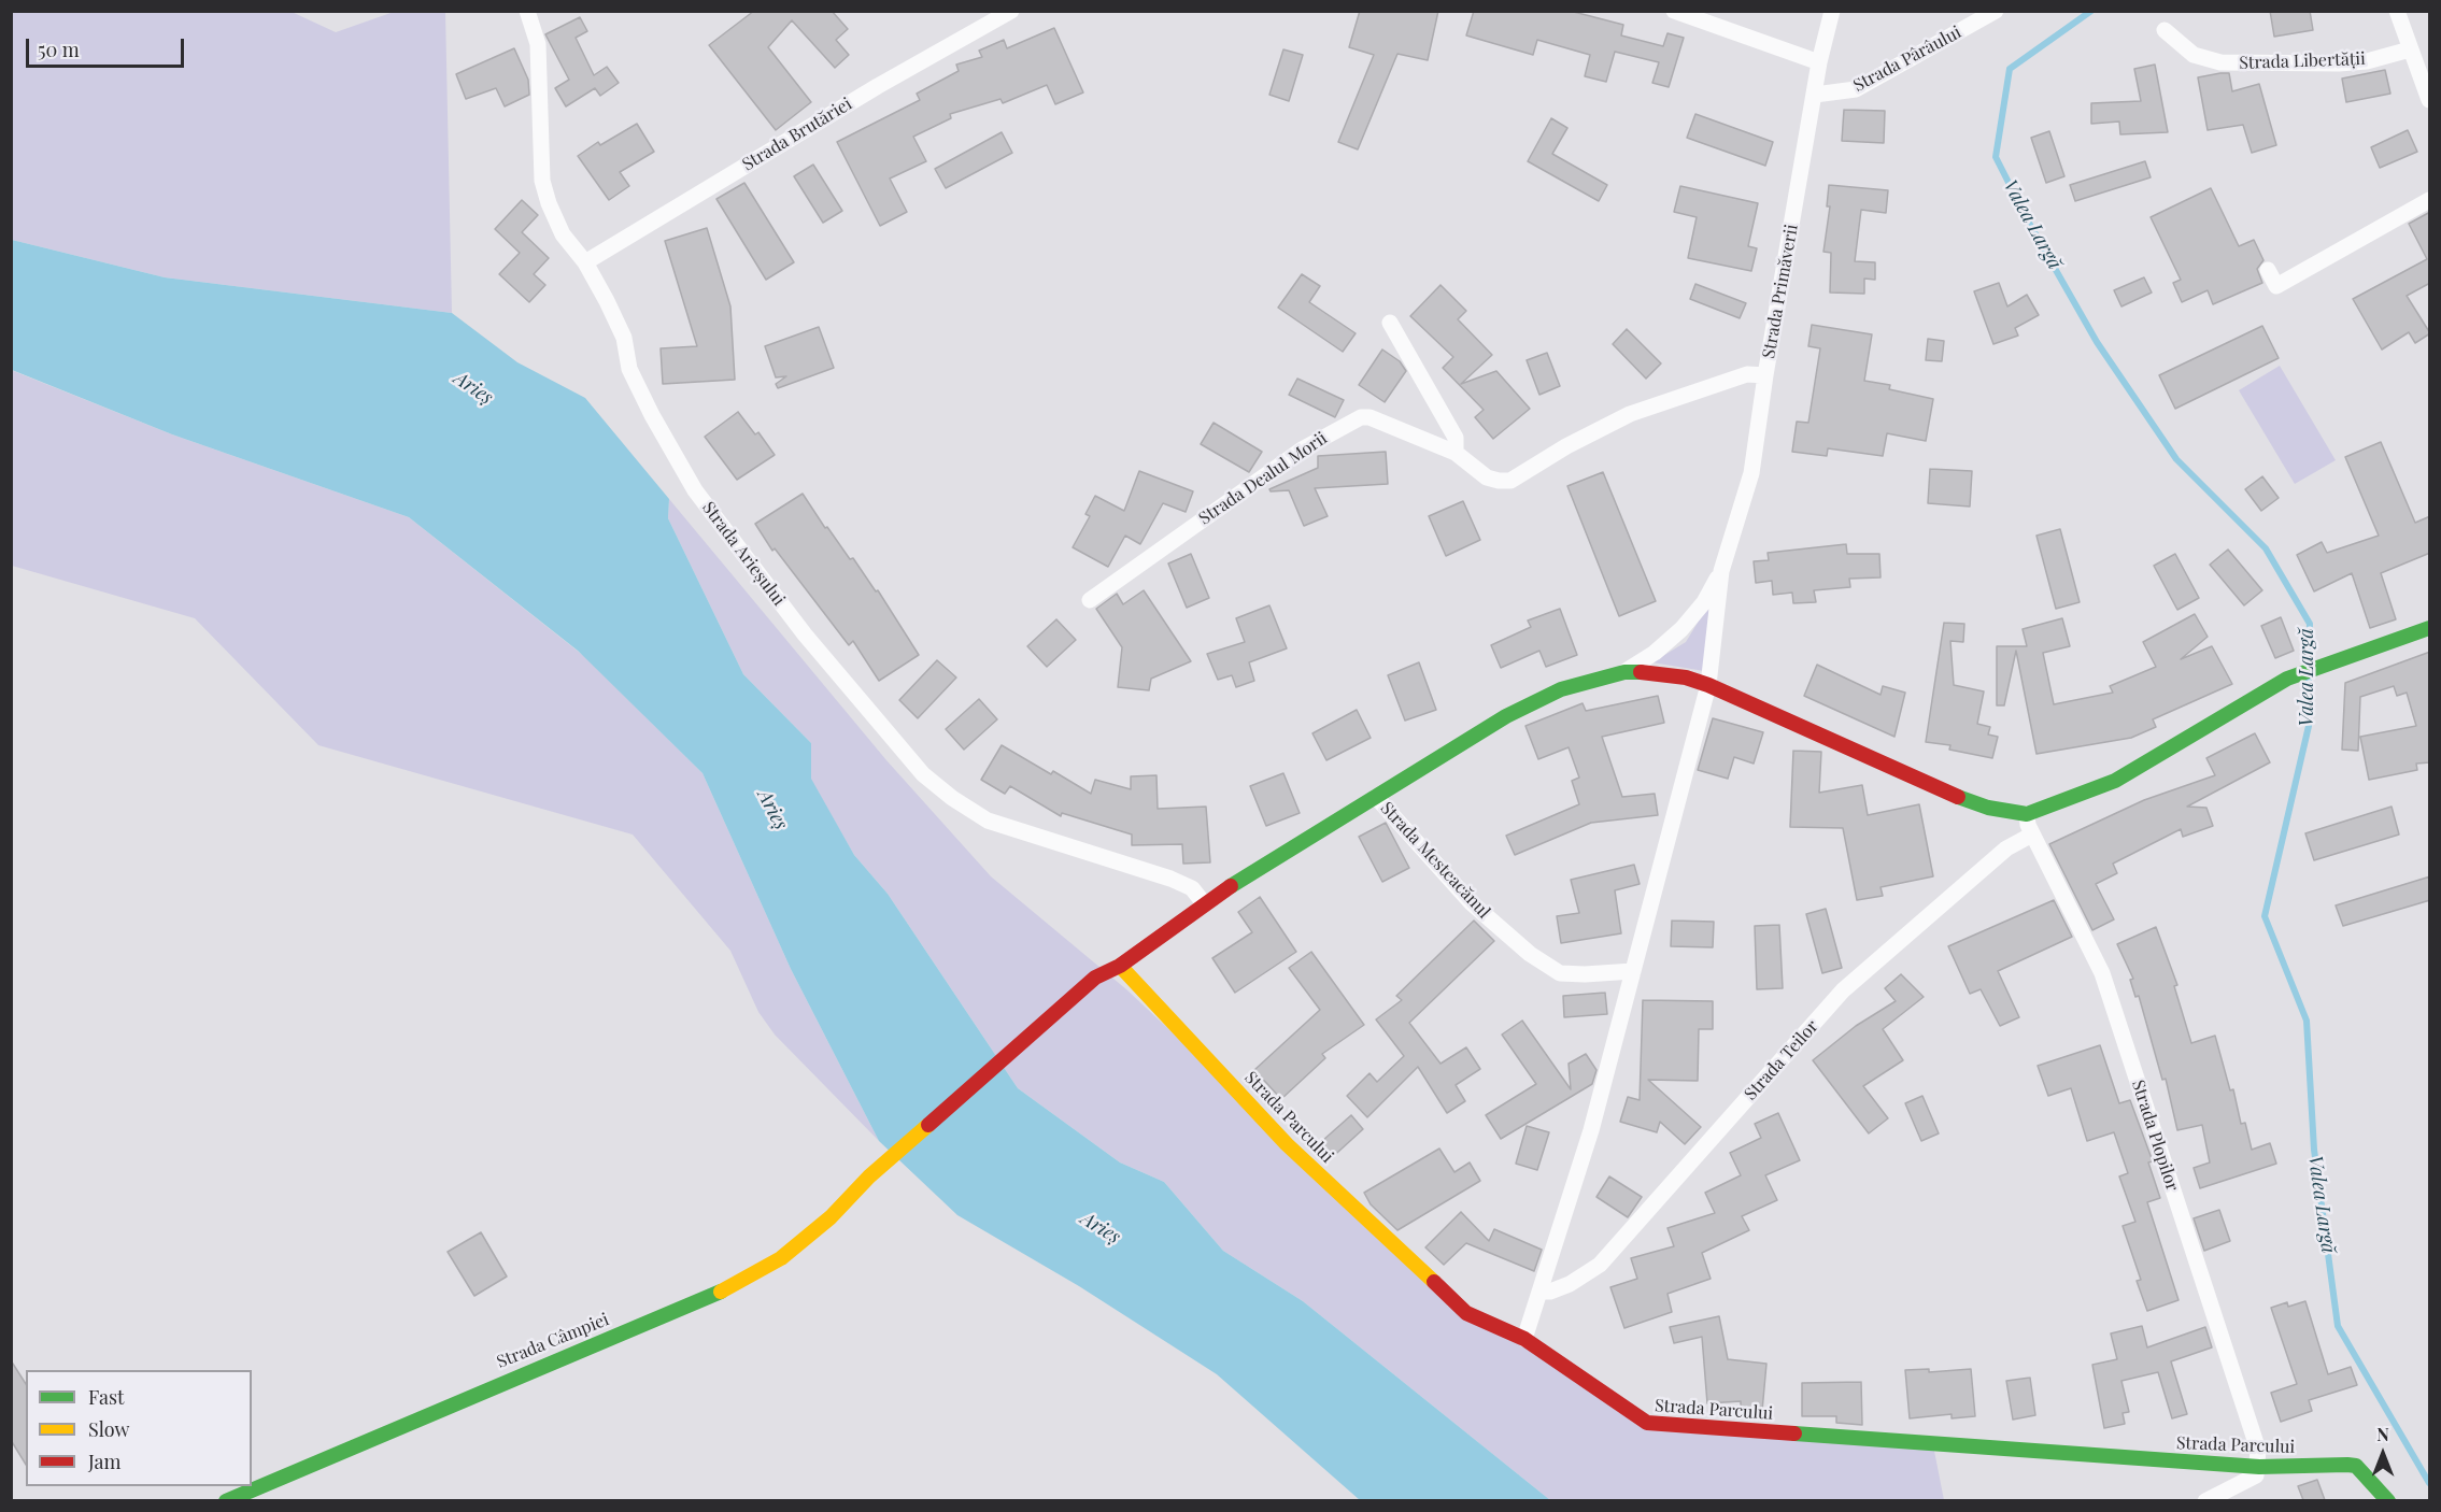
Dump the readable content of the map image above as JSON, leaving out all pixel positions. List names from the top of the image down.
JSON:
{
  "streets": {
    "main road": ["Strada Parcului", "Strada Câmpiei"],
    "street": [
      "Strada Pârâului",
      "Strada Libertății",
      "Strada Brutăriei",
      "Strada Primăverii",
      "Strada Dealul Morii",
      "Strada Arieșului",
      "Strada Mesteacănul",
      "Strada Teilor",
      "Strada Plopilor"
    ]
  },
  "crossings": [
    ["Strada Pârâului", "Strada Primăverii"],
    ["Strada Brutăriei", "Strada Arieșului"],
    ["Strada Primăverii", "Strada Dealul Morii"],
    ["Strada Arieșului", "Strada Câmpiei"],
    ["Strada Mesteacănul", "Strada Câmpiei"],
    ["Strada Teilor", "Strada Plopilor"],
    ["Strada Parcului", "Strada Plopilor"],
    ["Strada Parcului", "Strada Câmpiei"],
    ["Strada Plopilor", "Strada Câmpiei"]
  ],
  "water": ["Valea Largă", "Arieș"],
  "legend": ["Fast", "Slow", "Jam"],
  "scale_bar": "50 m",
  "north": "top"
}
